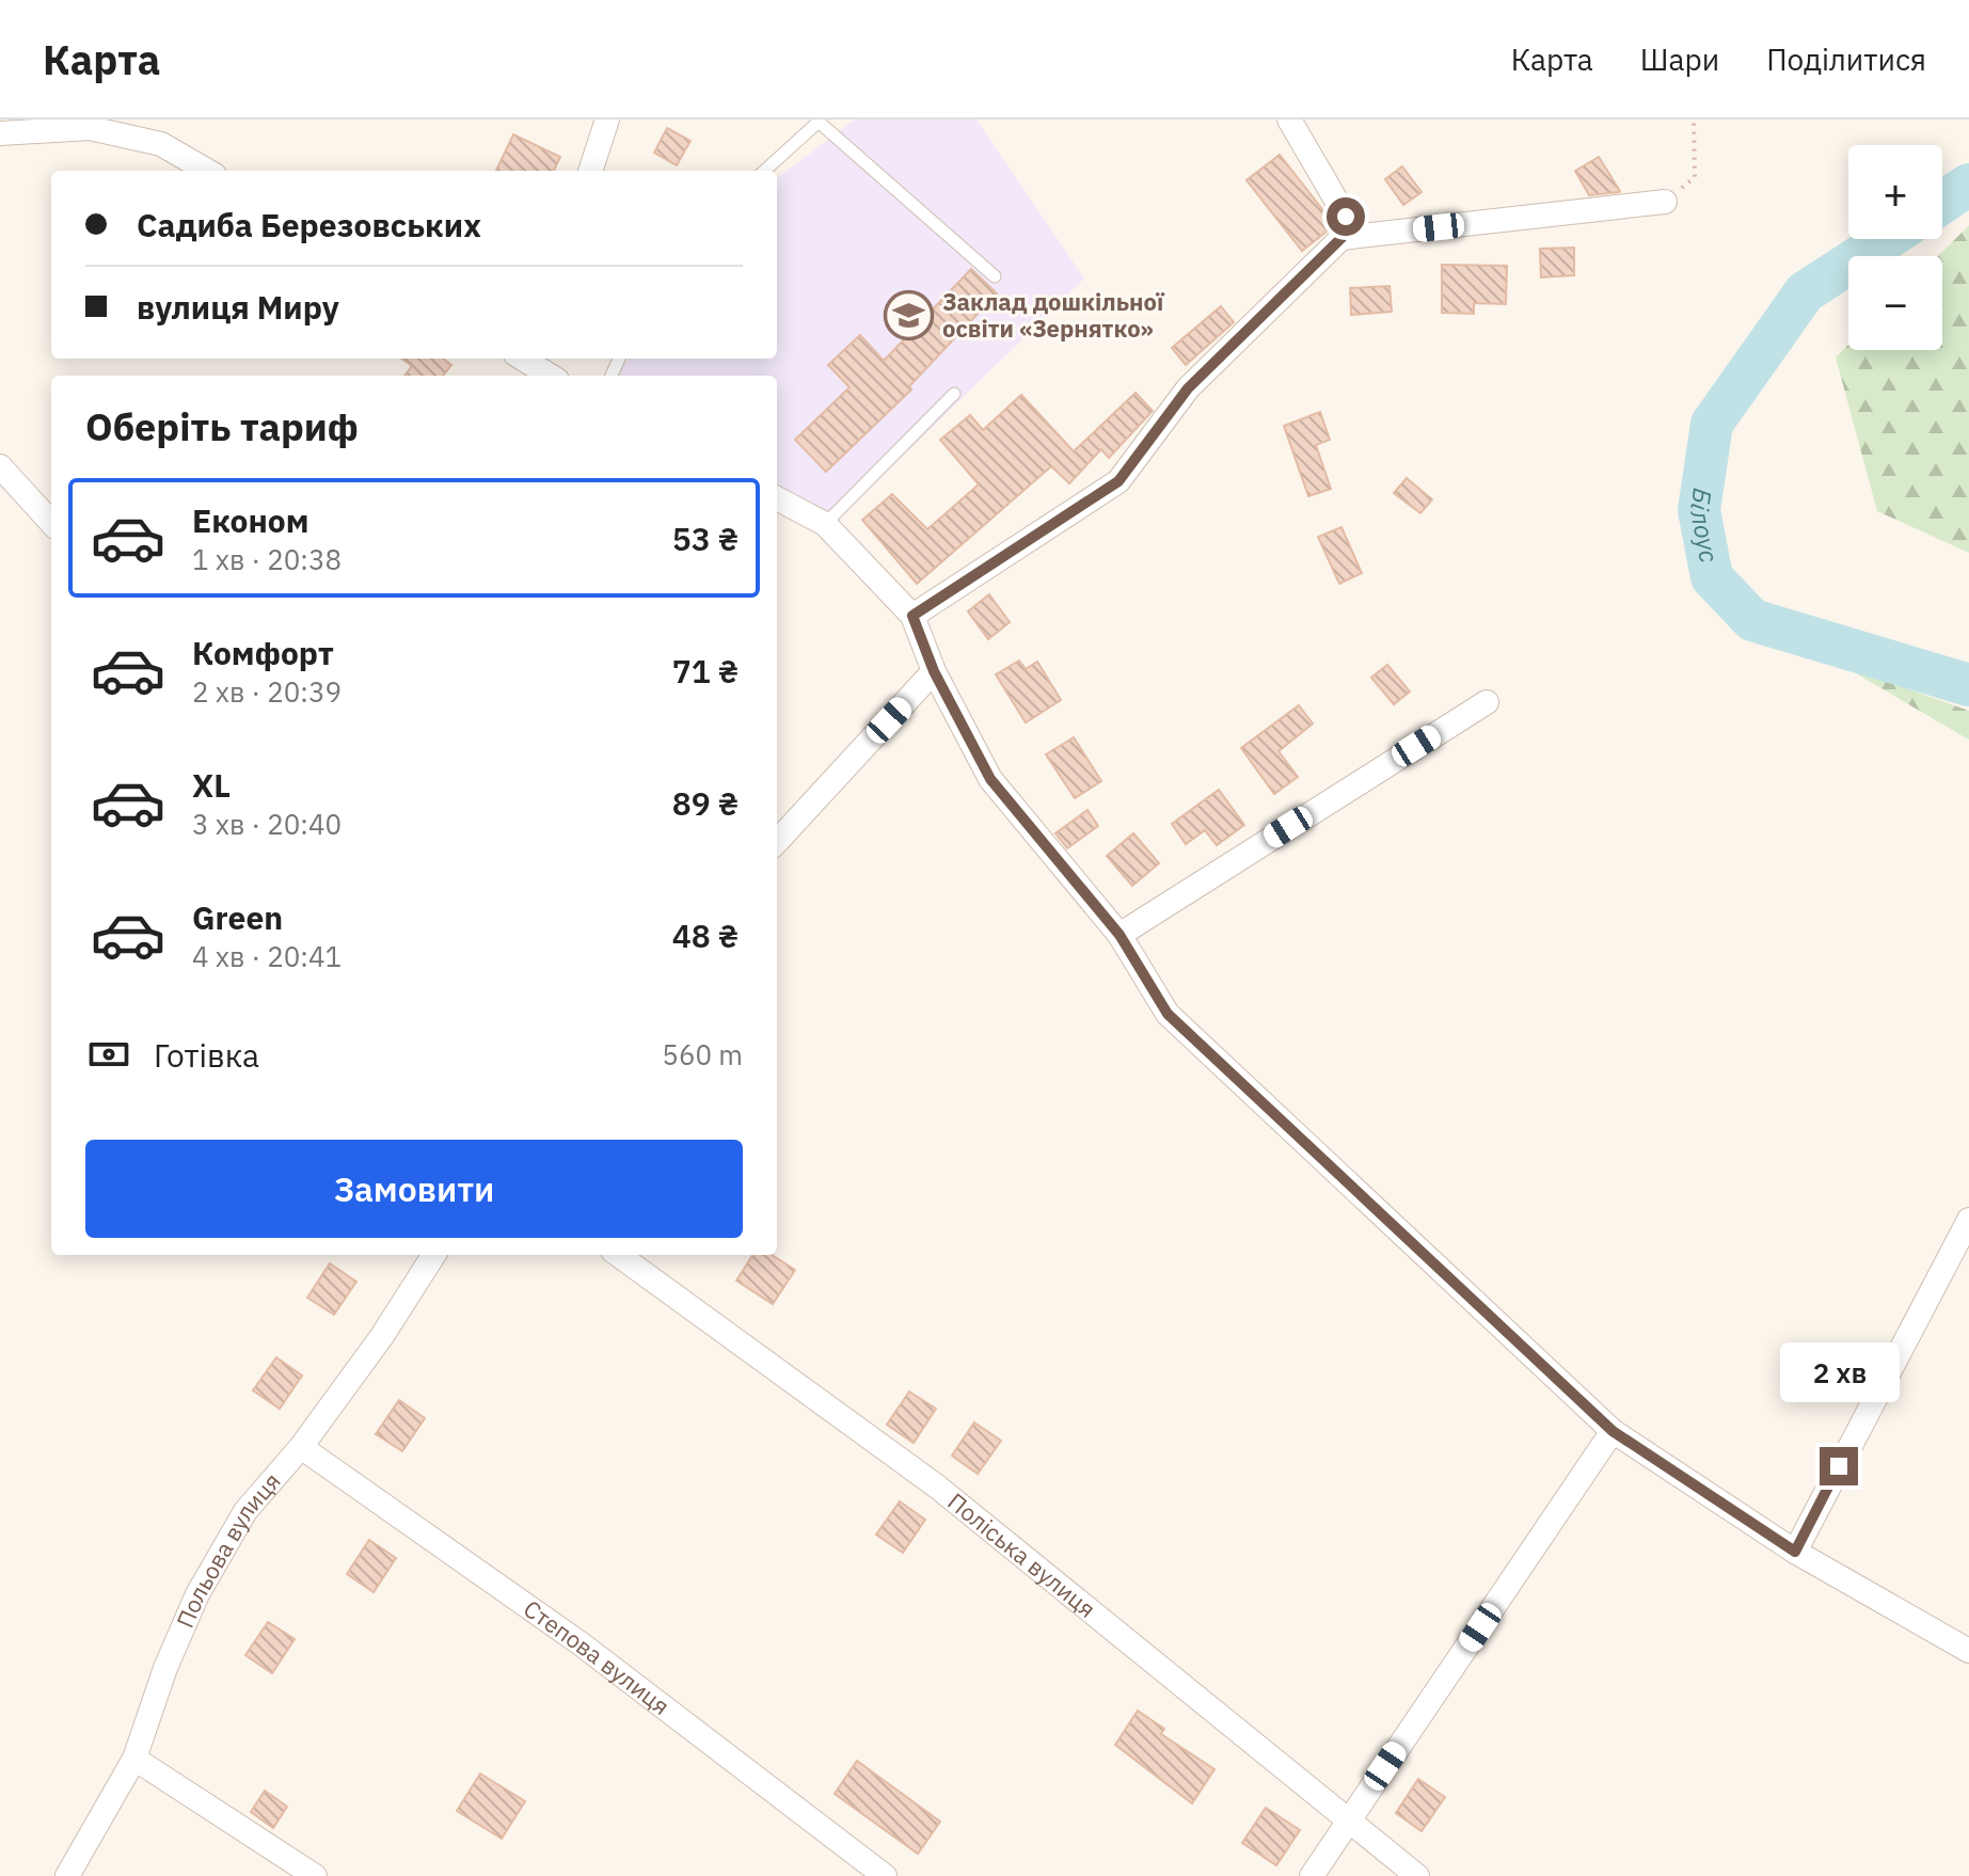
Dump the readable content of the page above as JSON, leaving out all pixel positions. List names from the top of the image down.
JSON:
{
  "streets": {
    "street": ["Польова вулиця", "Поліська вулиця", "Степова вулиця"]
  },
  "crossings": [
    ["Польова вулиця", "Степова вулиця"]
  ],
  "water": ["Білоус"],
  "places": {
    "school or university": ["Заклад дошкільної освіти «Зернятко»"]
  },
  "page": {
    "header": "Карта",
    "nav": ["Карта", "Шари", "Поділитися"],
    "map_buttons": ["+", "−"],
    "banner": ["Садиба Березовських", "вулиця Миру"],
    "heading": "Оберіть тариф",
    "list": [
      {
        "name": "Економ",
        "note": "1 хв · 20:38",
        "value": "53 ₴"
      },
      {
        "name": "Комфорт",
        "note": "2 хв · 20:39",
        "value": "71 ₴"
      },
      {
        "name": "XL",
        "note": "3 хв · 20:40",
        "value": "89 ₴"
      },
      {
        "name": "Green",
        "note": "4 хв · 20:41",
        "value": "48 ₴"
      }
    ],
    "pay": ["Готівка", "560 m"],
    "buttons": "Замовити",
    "bubble": "2 хв"
  }
}
